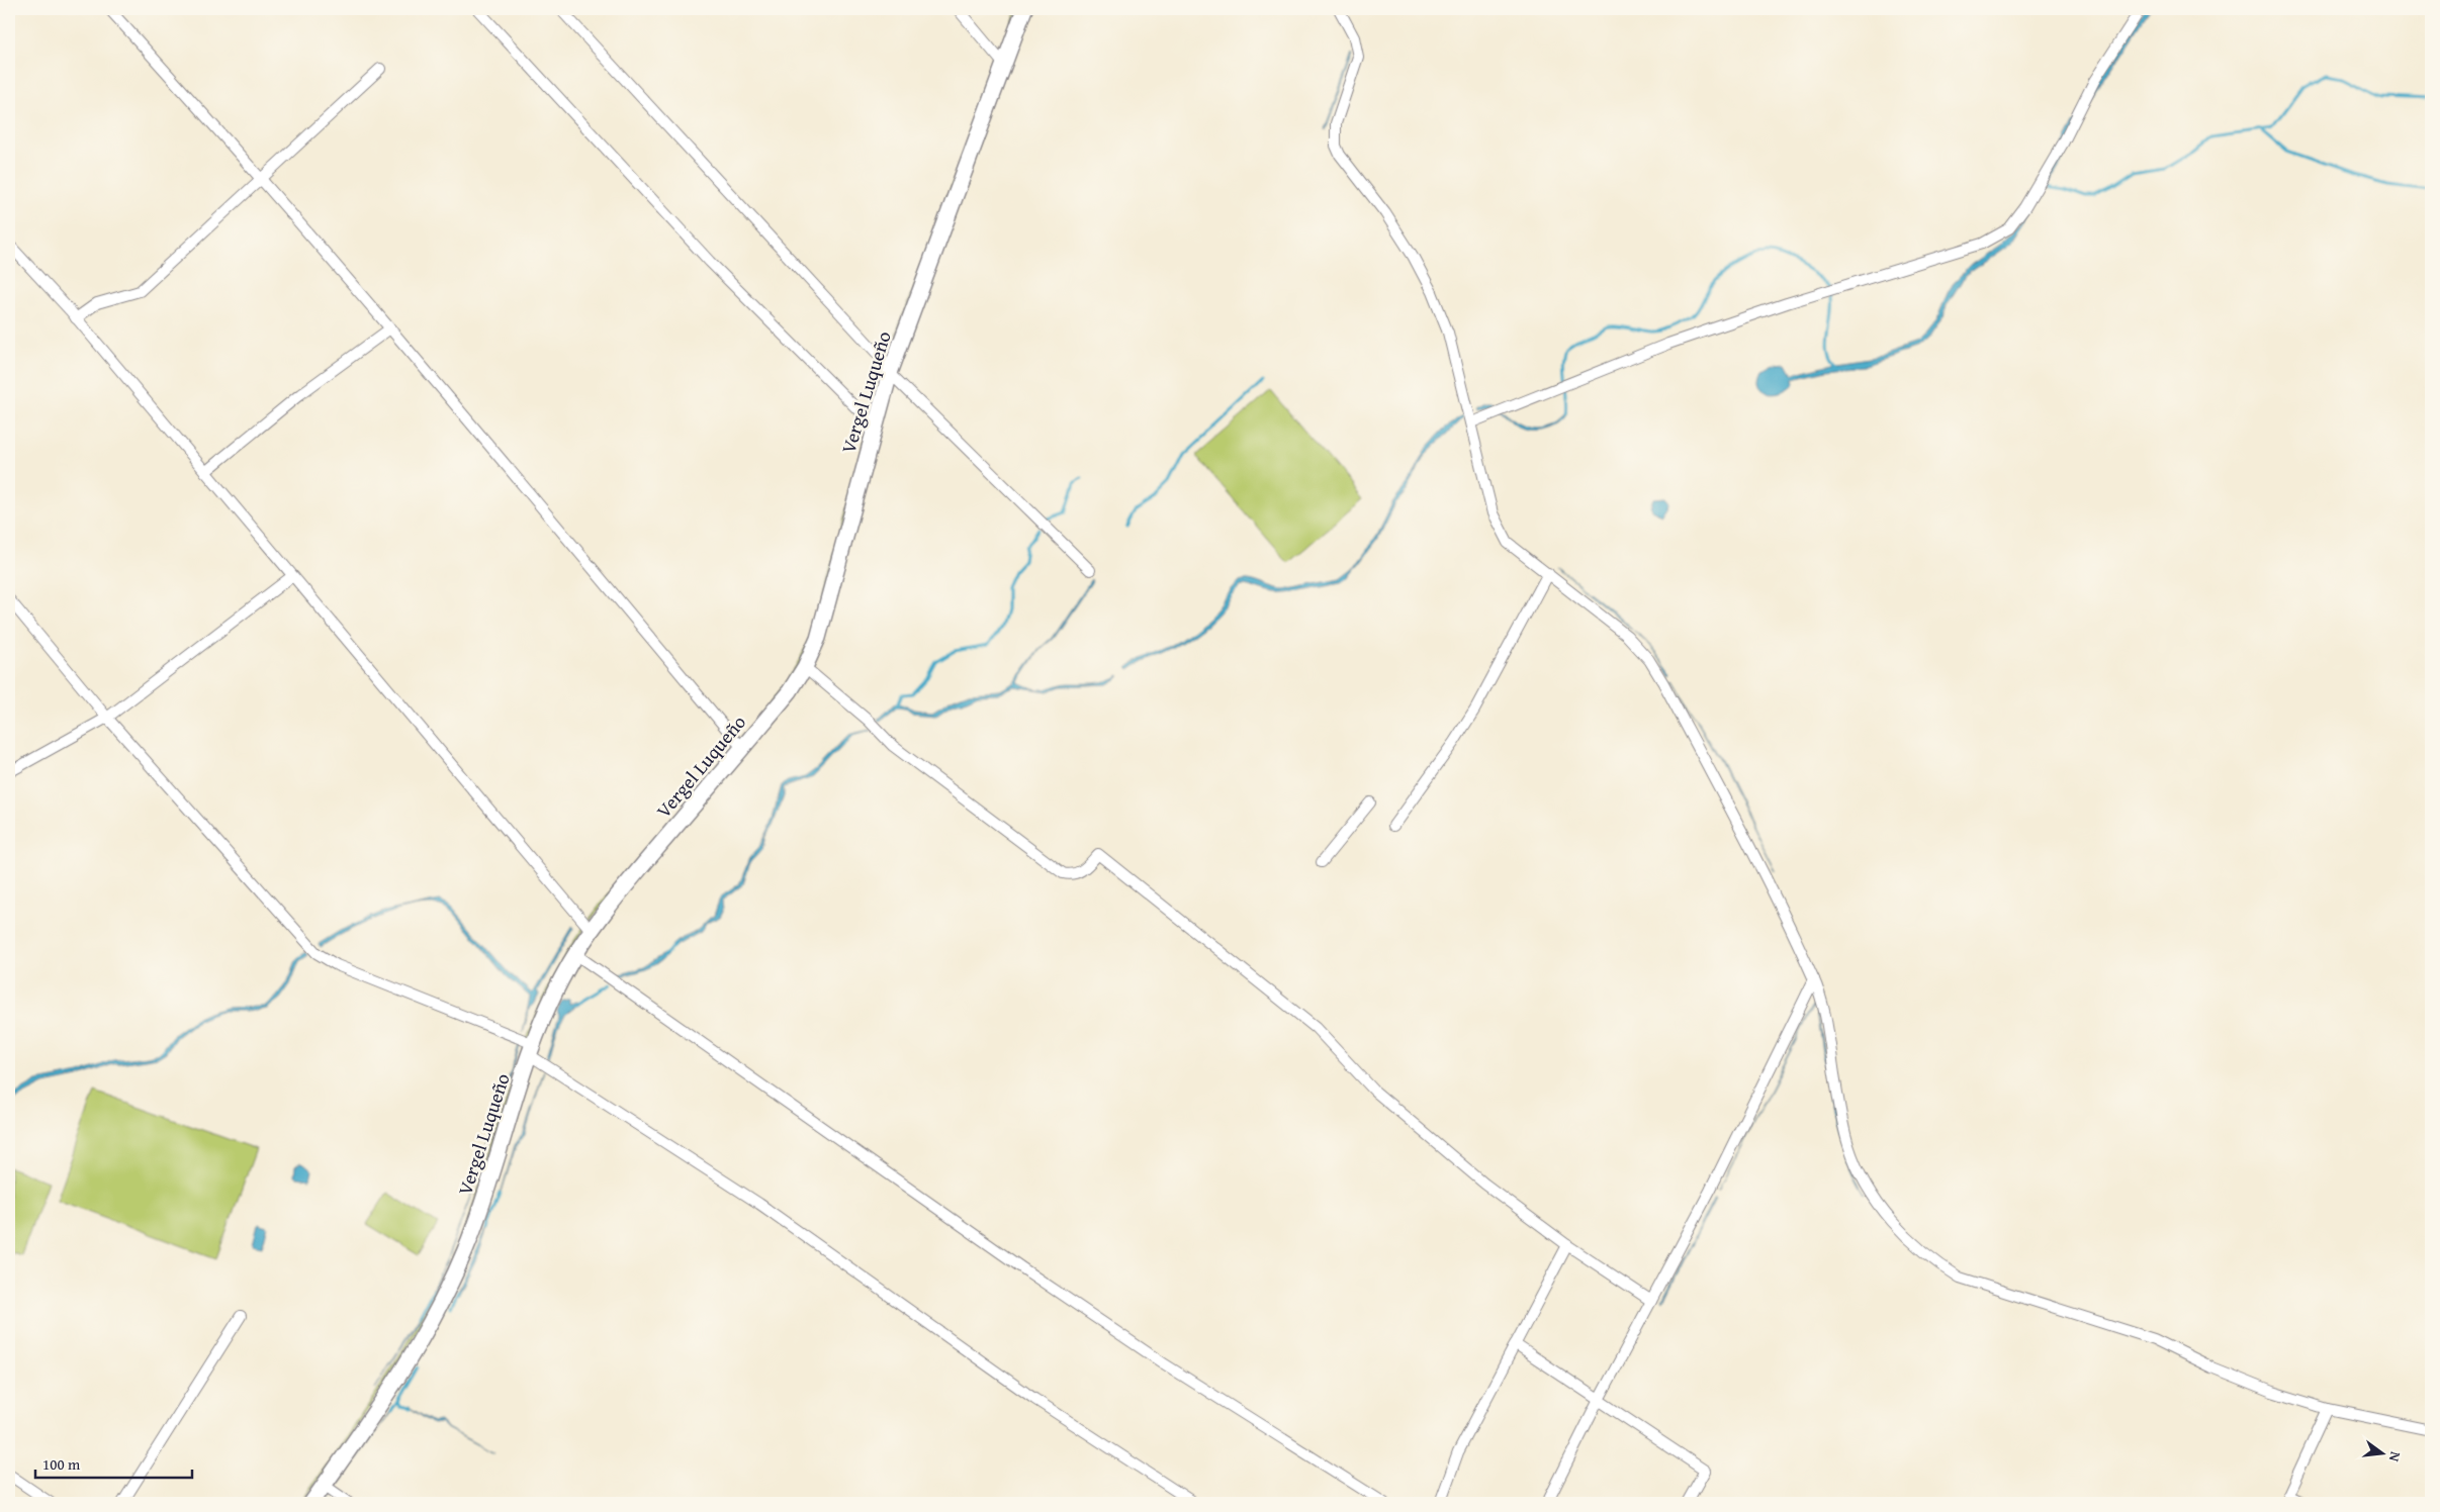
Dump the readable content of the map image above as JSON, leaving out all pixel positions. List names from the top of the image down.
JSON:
{
  "streets": {
    "main road": ["Vergel Luqueño"]
  },
  "scale_bar": "100 m",
  "north": "right"
}
